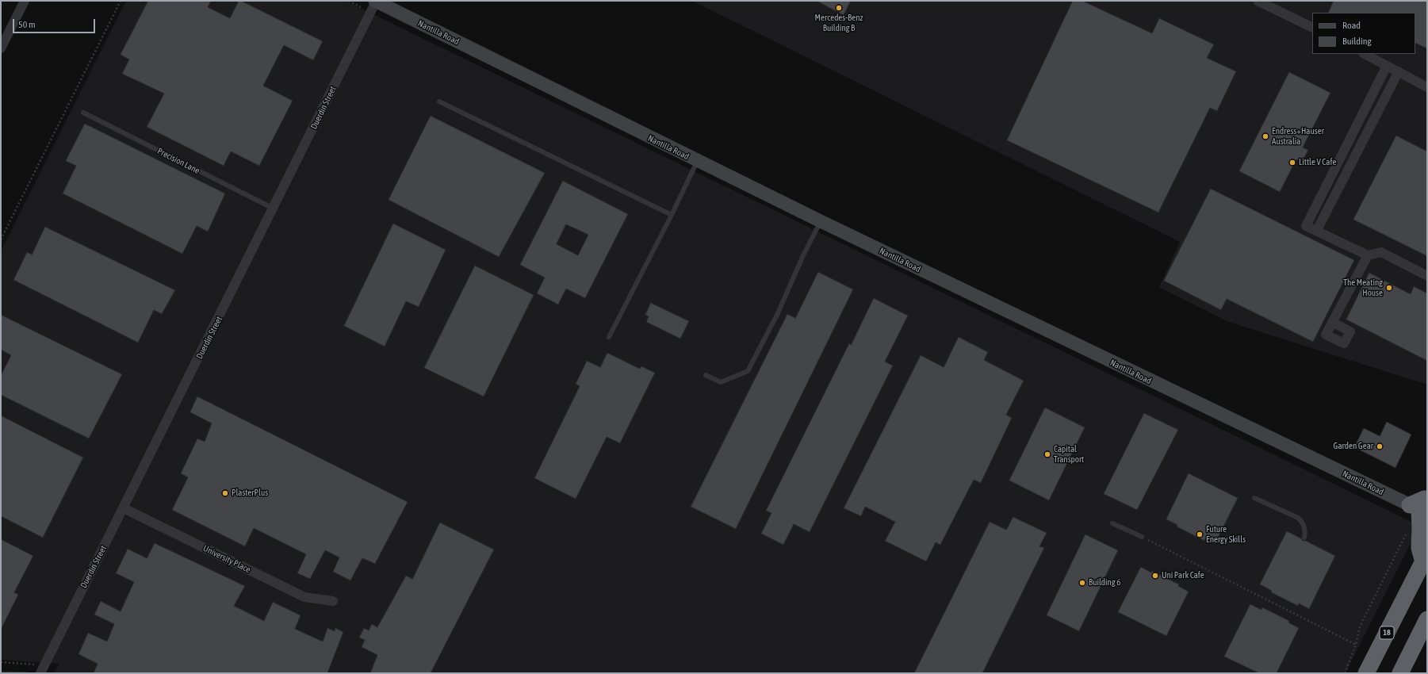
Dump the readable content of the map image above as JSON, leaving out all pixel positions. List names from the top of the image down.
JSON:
{
  "streets": {
    "highway": ["18"],
    "street": ["Nantilla Road", "Duerdin Street", "University Place"],
    "lane": ["Precision Lane"]
  },
  "crossings": [
    ["Nantilla Road", "Duerdin Street"],
    ["Duerdin Street", "Precision Lane"],
    ["Duerdin Street", "University Place"]
  ],
  "places": [
    "Mercedes-Benz Building B",
    "Endress+Hauser Australia",
    "Little V Cafe",
    "The Meating House",
    "Garden Gear",
    "Capital Transport",
    "PlasterPlus",
    "Future Energy Skills",
    "Uni Park Cafe",
    "Building 6"
  ],
  "legend": ["Road", "Building"],
  "scale_bar": "50 m"
}
